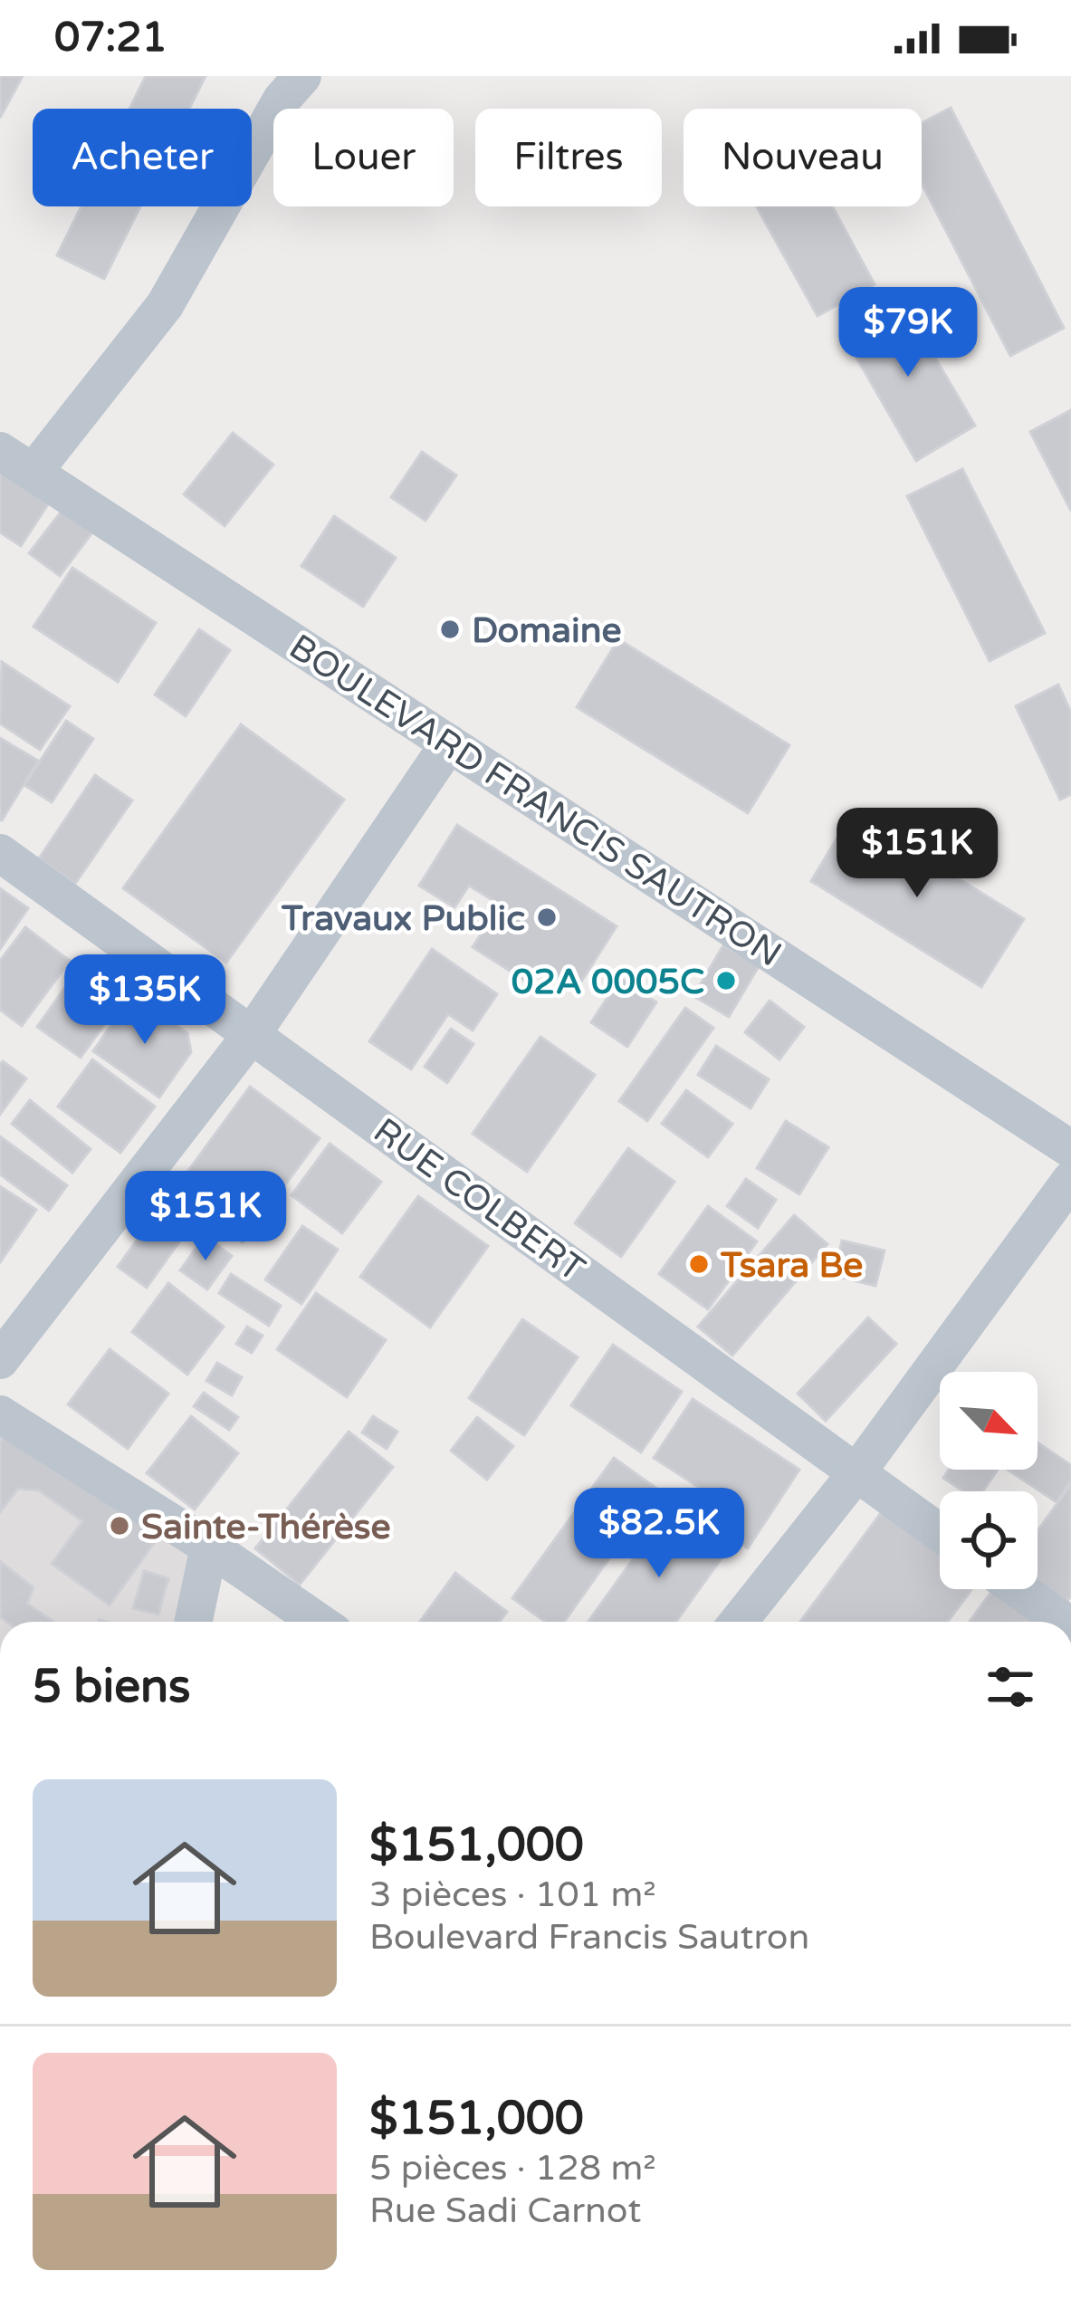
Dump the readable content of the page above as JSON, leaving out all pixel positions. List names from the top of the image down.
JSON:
{
  "streets": {
    "street": ["BOULEVARD FRANCIS SAUTRON", "RUE COLBERT"]
  },
  "places": [
    "Domaine",
    "Travaux Public",
    "02A 0005C",
    "Tsara Be",
    "Sainte-Thérèse"
  ],
  "north": "bottom right",
  "page": {
    "status": "07:21",
    "chip": [
      "Acheter",
      "Louer",
      "Filtres",
      "Nouveau"
    ],
    "price": [
      "$79K",
      "$151K",
      "$135K",
      "$151K",
      "$82.5K"
    ],
    "heading": "5 biens",
    "list": [
      {
        "name": "$151,000",
        "note": "3 pièces · 101 m² · Boulevard Francis Sautron"
      },
      {
        "name": "$151,000",
        "note": "5 pièces · 128 m² · Rue Sadi Carnot"
      }
    ]
  }
}
